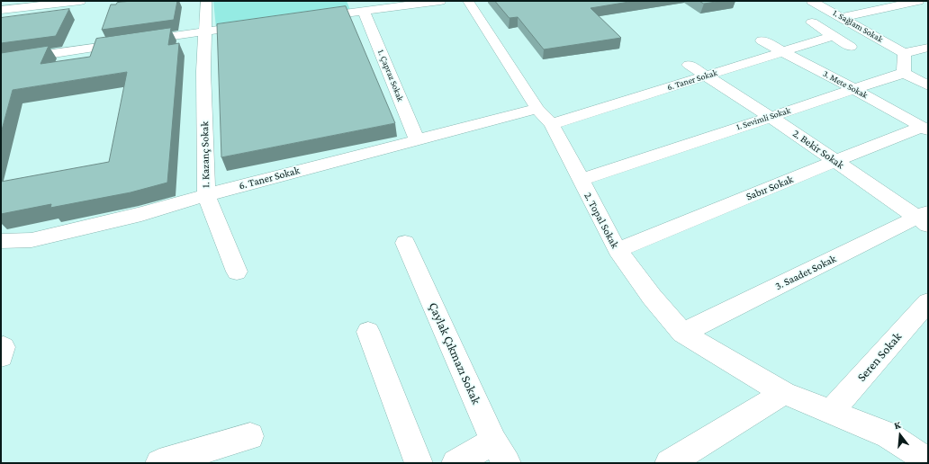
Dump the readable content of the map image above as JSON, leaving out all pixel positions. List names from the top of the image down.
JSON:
{
  "streets": {
    "street": [
      "1. Sağlam Sokak",
      "1. Çapraz Sokak",
      "6. Taner Sokak",
      "3. Mete Sokak",
      "1. Sevimli Sokak",
      "2. Bekir Sokak",
      "1. Kazanç Sokak",
      "Sabır Sokak",
      "2. Topal Sokak",
      "3. Saadet Sokak",
      "Çaylak Çıkmazı Sokak",
      "Seren Sokak"
    ]
  },
  "crossings": [
    ["1. Çapraz Sokak", "6. Taner Sokak"],
    ["6. Taner Sokak", "3. Mete Sokak"],
    ["6. Taner Sokak", "2. Bekir Sokak"],
    ["6. Taner Sokak", "1. Kazanç Sokak"],
    ["6. Taner Sokak", "2. Topal Sokak"],
    ["3. Mete Sokak", "1. Sevimli Sokak"],
    ["3. Mete Sokak", "Sabır Sokak"],
    ["1. Sevimli Sokak", "2. Bekir Sokak"],
    ["1. Sevimli Sokak", "2. Topal Sokak"],
    ["2. Bekir Sokak", "Sabır Sokak"],
    ["2. Bekir Sokak", "3. Saadet Sokak"],
    ["Sabır Sokak", "2. Topal Sokak"],
    ["2. Topal Sokak", "3. Saadet Sokak"],
    ["2. Topal Sokak", "Seren Sokak"]
  ],
  "north": "top"
}
